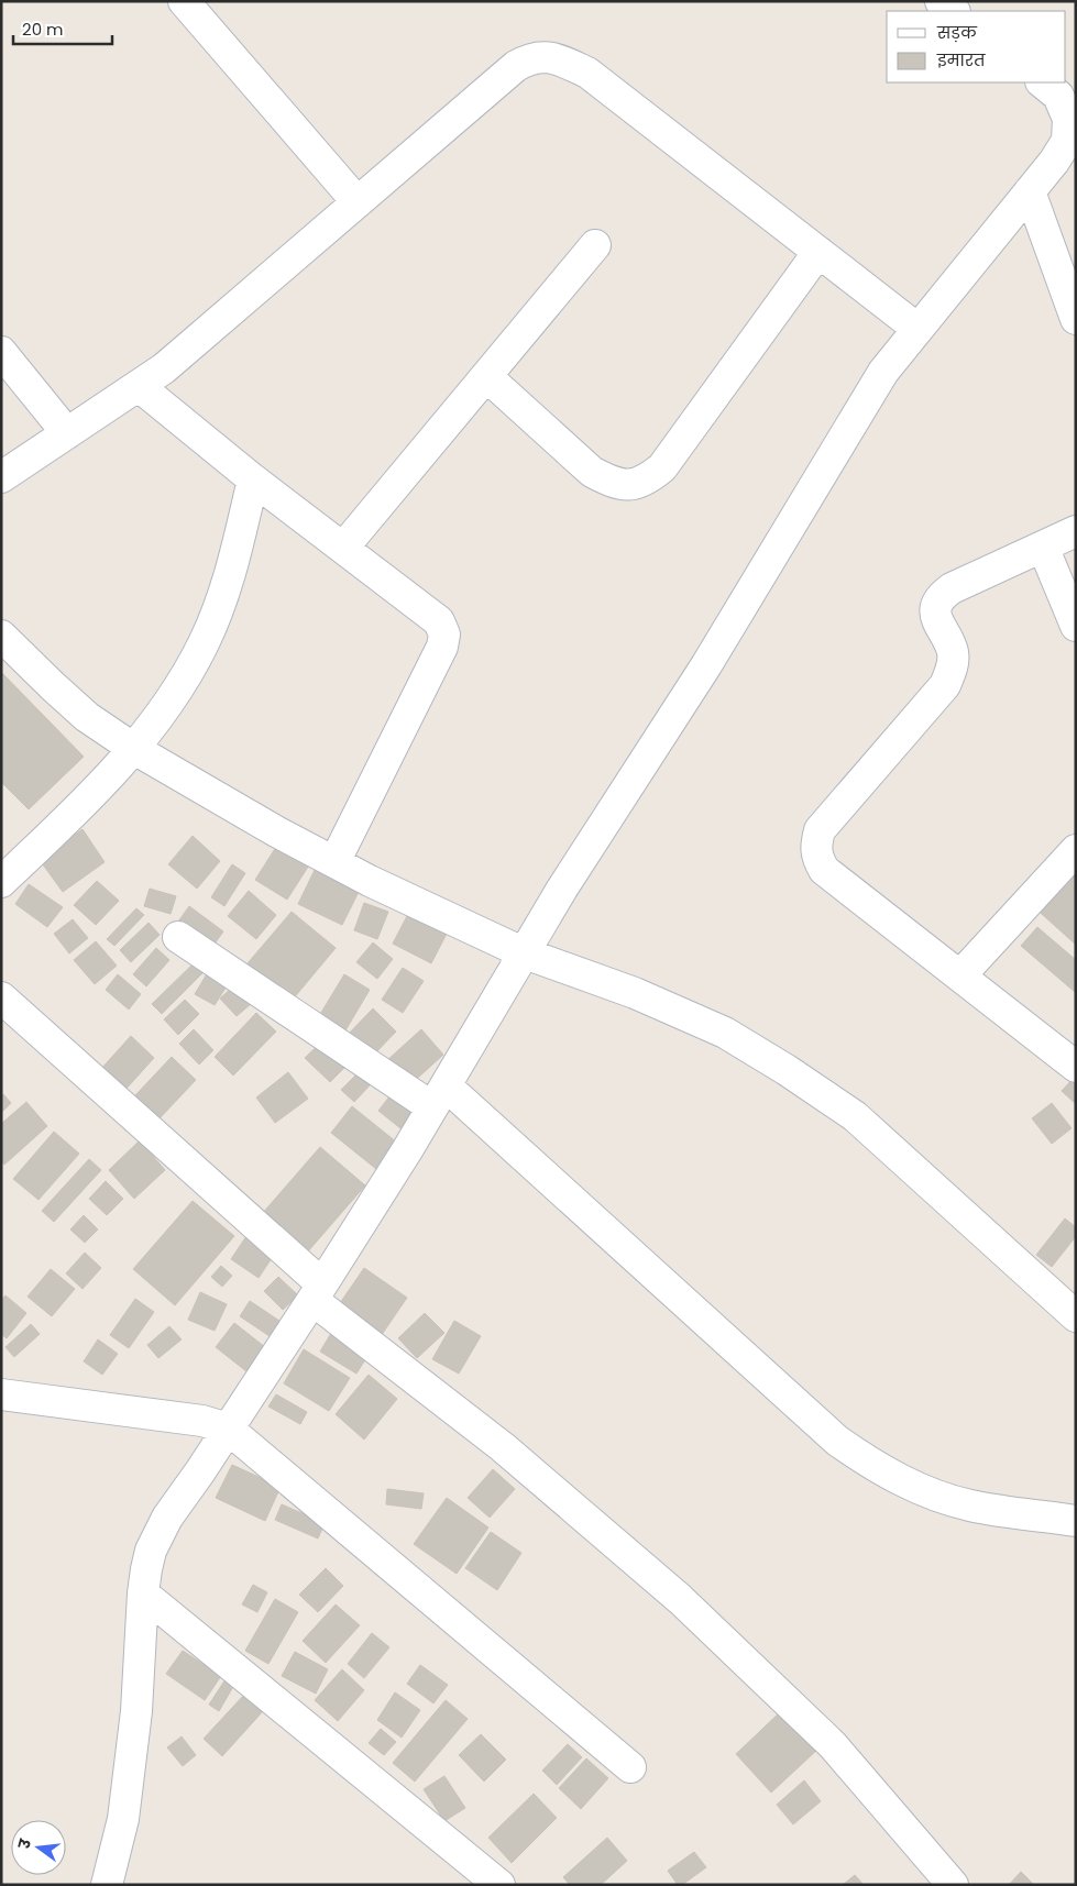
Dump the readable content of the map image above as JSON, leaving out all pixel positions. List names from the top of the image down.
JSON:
{
  "legend": ["सड़क", "इमारत"],
  "scale_bar": "20 m",
  "north": "left"
}
